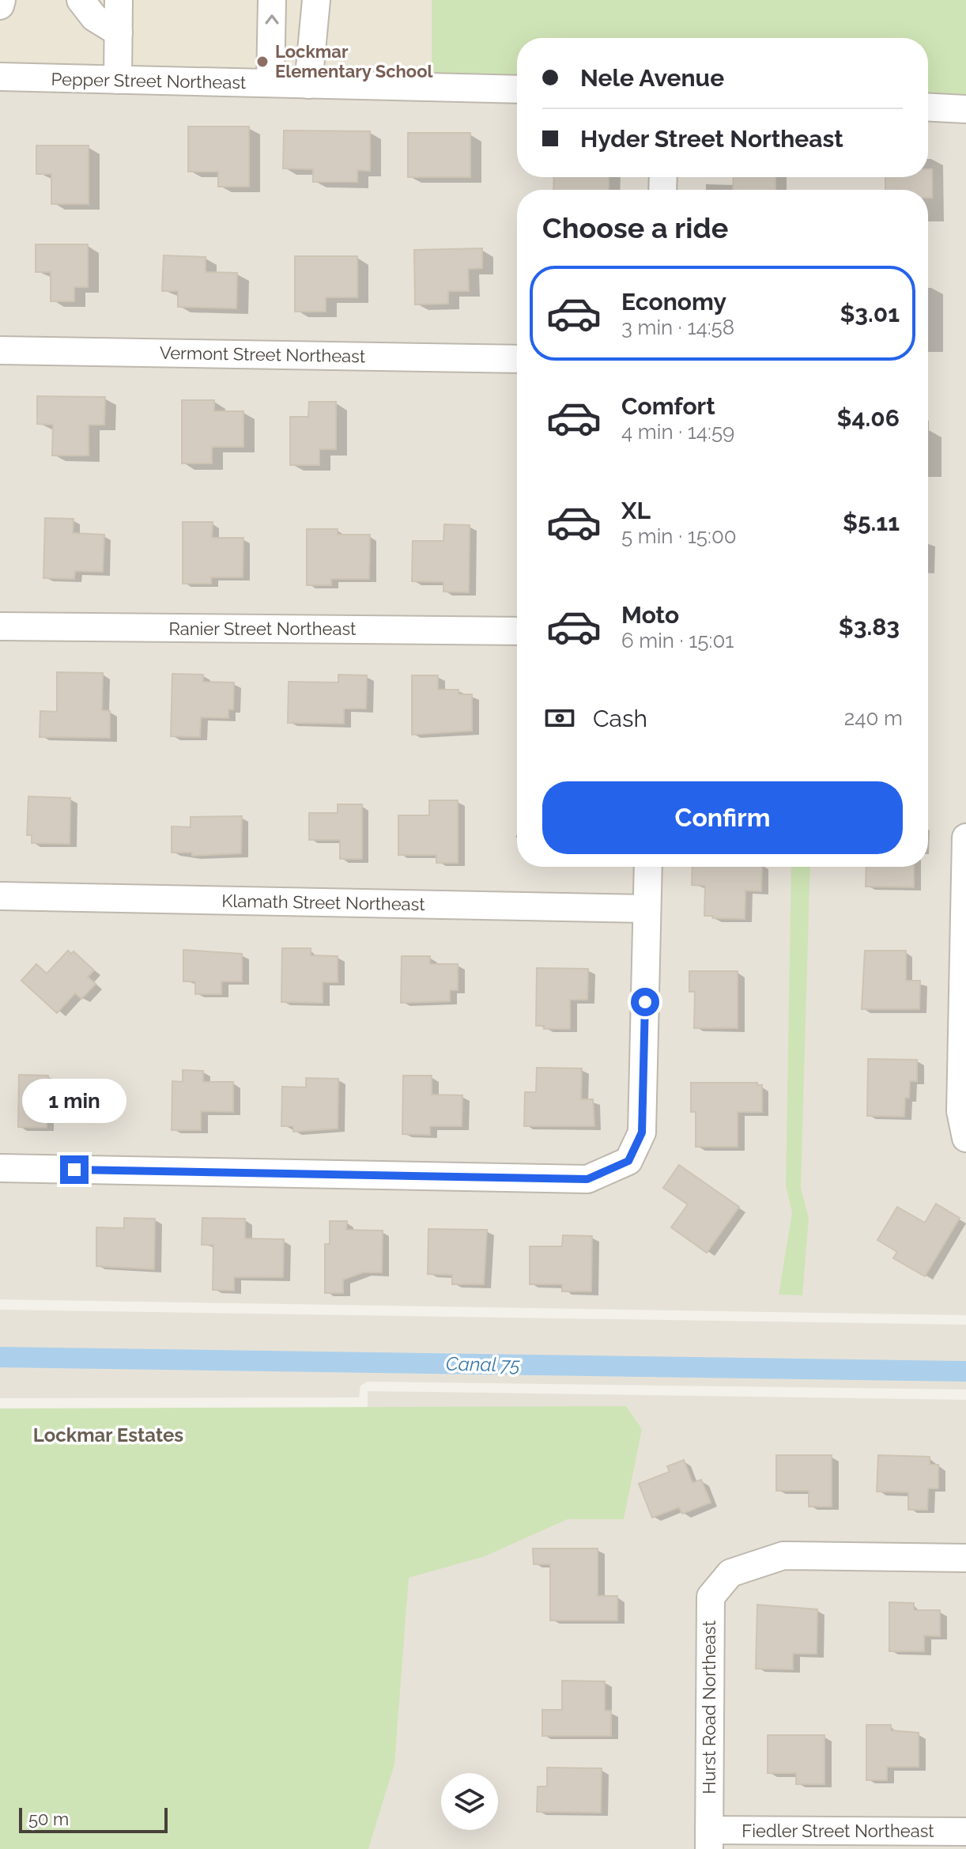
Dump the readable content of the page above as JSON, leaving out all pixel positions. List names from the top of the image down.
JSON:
{
  "streets": {
    "street": [
      "Pepper Street Northeast",
      "Vermont Street Northeast",
      "Ranier Street Northeast",
      "Klamath Street Northeast",
      "Hurst Road Northeast",
      "Fiedler Street Northeast"
    ]
  },
  "crossings": [
    ["Hurst Road Northeast", "Fiedler Street Northeast"]
  ],
  "districts": ["Lockmar Estates"],
  "water": ["Canal 75"],
  "places": ["Lockmar Elementary School"],
  "scale_bar": "50 m",
  "page": {
    "banner": ["Nele Avenue", "Hyder Street Northeast"],
    "heading": "Choose a ride",
    "list": [
      {
        "name": "Economy",
        "note": "3 min · 14:58",
        "value": "$3.01"
      },
      {
        "name": "Comfort",
        "note": "4 min · 14:59",
        "value": "$4.06"
      },
      {
        "name": "XL",
        "note": "5 min · 15:00",
        "value": "$5.11"
      },
      {
        "name": "Moto",
        "note": "6 min · 15:01",
        "value": "$3.83"
      }
    ],
    "pay": ["Cash", "240 m"],
    "buttons": "Confirm",
    "bubble": "1 min",
    "scale": "50 m"
  }
}
